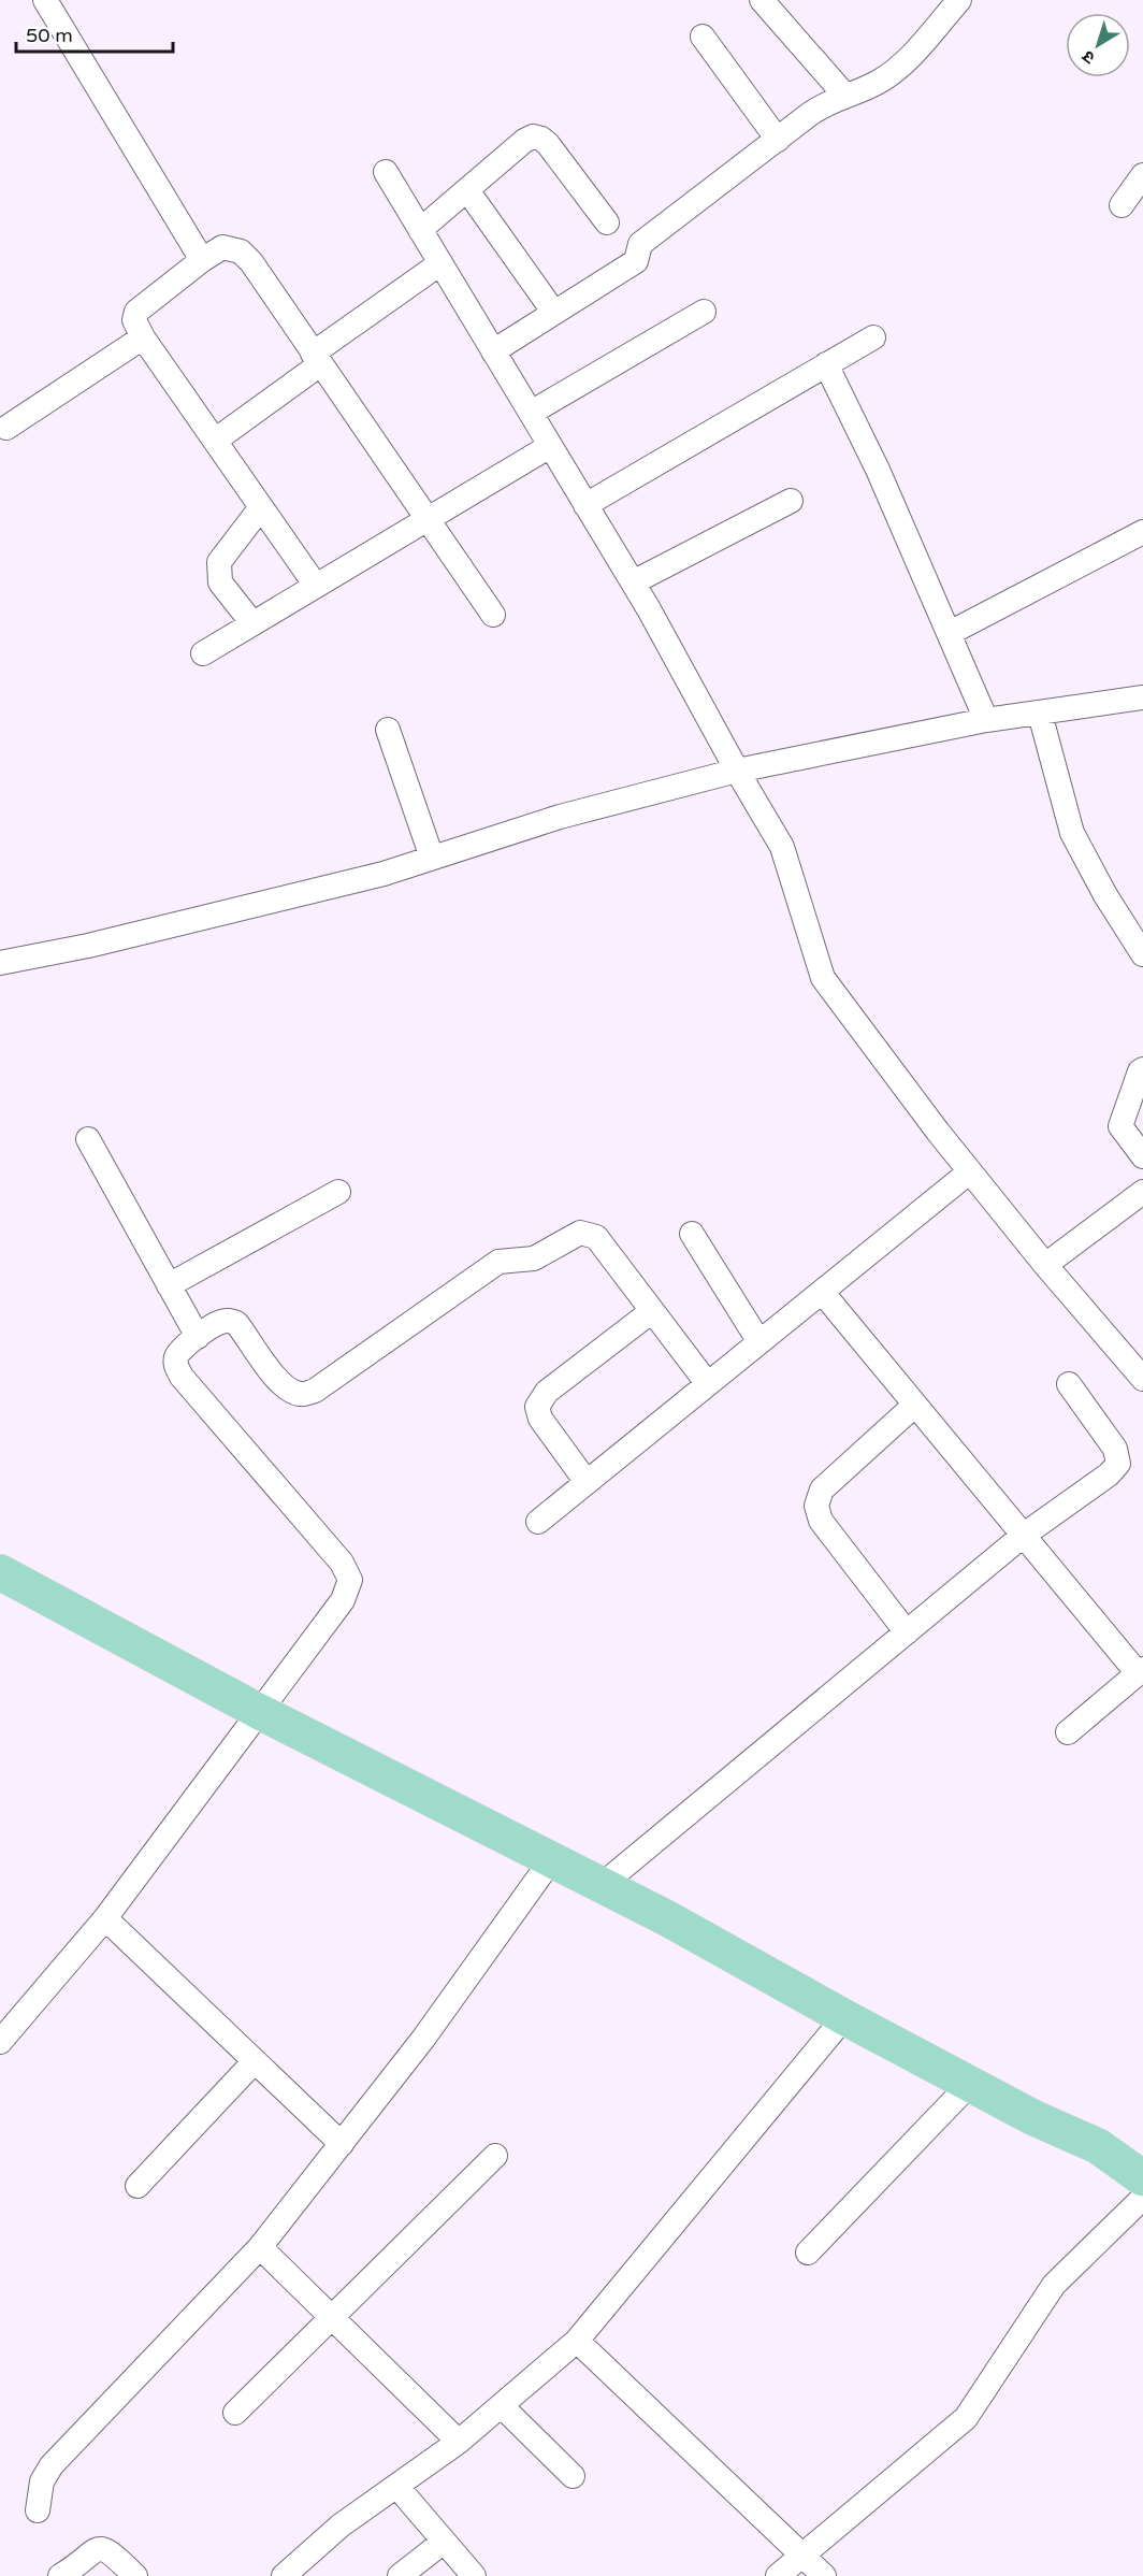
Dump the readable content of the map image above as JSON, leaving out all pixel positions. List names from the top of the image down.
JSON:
{
  "scale_bar": "50 m",
  "north": "bottom left"
}
